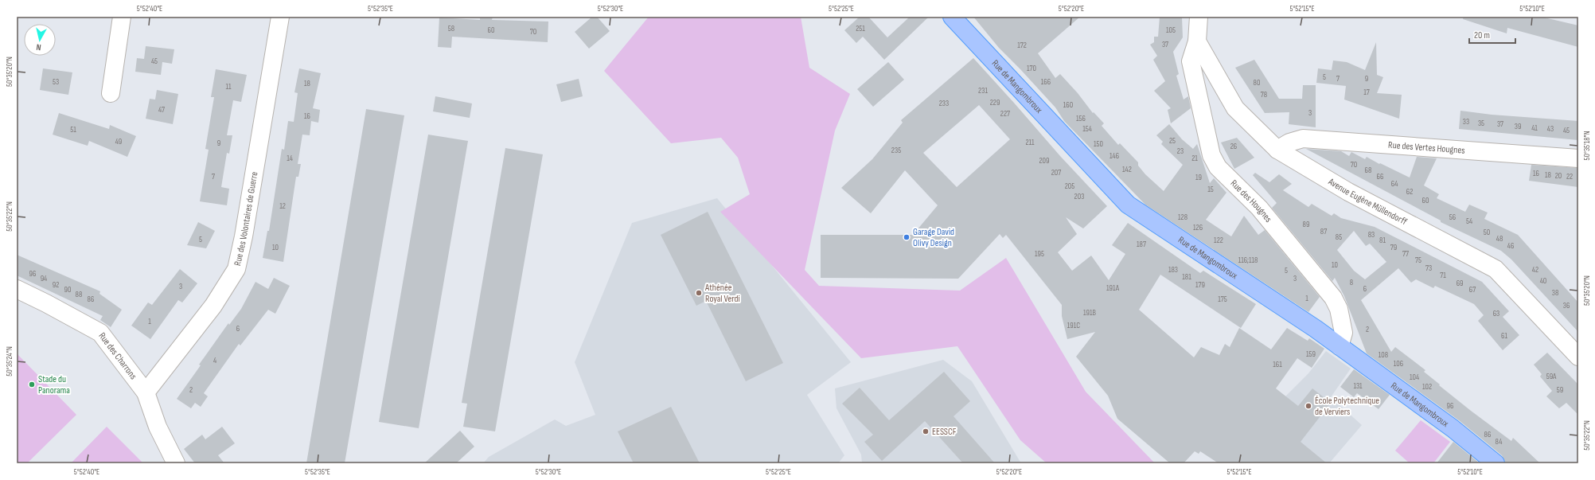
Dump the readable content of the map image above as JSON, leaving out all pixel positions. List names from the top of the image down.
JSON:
{
  "streets": {
    "main road": ["Rue de Mangombroux"],
    "street": [
      "Rue des Vertes Hougnes",
      "Rue des Hougnes",
      "Avenue Eugène Müllendorff",
      "Rue des Volontaires de Guerre",
      "Rue des Charrons"
    ]
  },
  "crossings": [
    ["Rue de Mangombroux", "Rue des Hougnes"],
    ["Rue des Vertes Hougnes", "Avenue Eugène Müllendorff"],
    ["Rue des Hougnes", "Avenue Eugène Müllendorff"],
    ["Rue des Volontaires de Guerre", "Rue des Charrons"]
  ],
  "places": [
    "Garage David Olivy Design",
    "Athénée Royal Verdi",
    "Stade du Panorama",
    "École Polytechnique de Verviers",
    "EESSCF"
  ],
  "house_numbers": [
    "58",
    "251",
    "60",
    "105",
    "70",
    "37",
    "172",
    "45",
    "170",
    "5",
    "7",
    "9",
    "53",
    "166",
    "80",
    "18",
    "11",
    "231",
    "17",
    "78",
    "229",
    "233",
    "160",
    "47",
    "3",
    "227",
    "16",
    "156",
    "33",
    "35",
    "37",
    "39",
    "41",
    "154",
    "43",
    "51",
    "45",
    "25",
    "49",
    "211",
    "9",
    "150",
    "26",
    "235",
    "23",
    "146",
    "14",
    "21",
    "209",
    "70",
    "142",
    "68",
    "207",
    "16",
    "18",
    "20",
    "7",
    "66",
    "22",
    "19",
    "64",
    "205",
    "15",
    "62",
    "203",
    "60",
    "12",
    "128",
    "56",
    "54",
    "89",
    "126",
    "87",
    "50",
    "83",
    "85",
    "48",
    "5",
    "122",
    "81",
    "187",
    "46",
    "10",
    "79",
    "195",
    "77",
    "116;118",
    "75",
    "10",
    "73",
    "183",
    "42",
    "5",
    "96",
    "71",
    "181",
    "94",
    "3",
    "40",
    "8",
    "69",
    "92",
    "179",
    "3",
    "191A",
    "6",
    "90",
    "67",
    "38",
    "88",
    "1",
    "86",
    "175",
    "36",
    "191B",
    "63",
    "1",
    "191C",
    "6",
    "2",
    "61",
    "159",
    "108",
    "4",
    "106",
    "161",
    "59A",
    "104",
    "131",
    "102",
    "2",
    "59",
    "96",
    "86",
    "84"
  ],
  "scale_bar": "20 m",
  "north": "bottom",
  "coordinates": [
    "5°52'40\"E",
    "5°52'35\"E",
    "5°52'30\"E",
    "5°52'25\"E",
    "5°52'20\"E",
    "5°52'15\"E",
    "5°52'10\"E",
    "50°35'20\"N",
    "50°35'18\"N",
    "50°35'22\"N",
    "50°35'24\"N"
  ]
}
